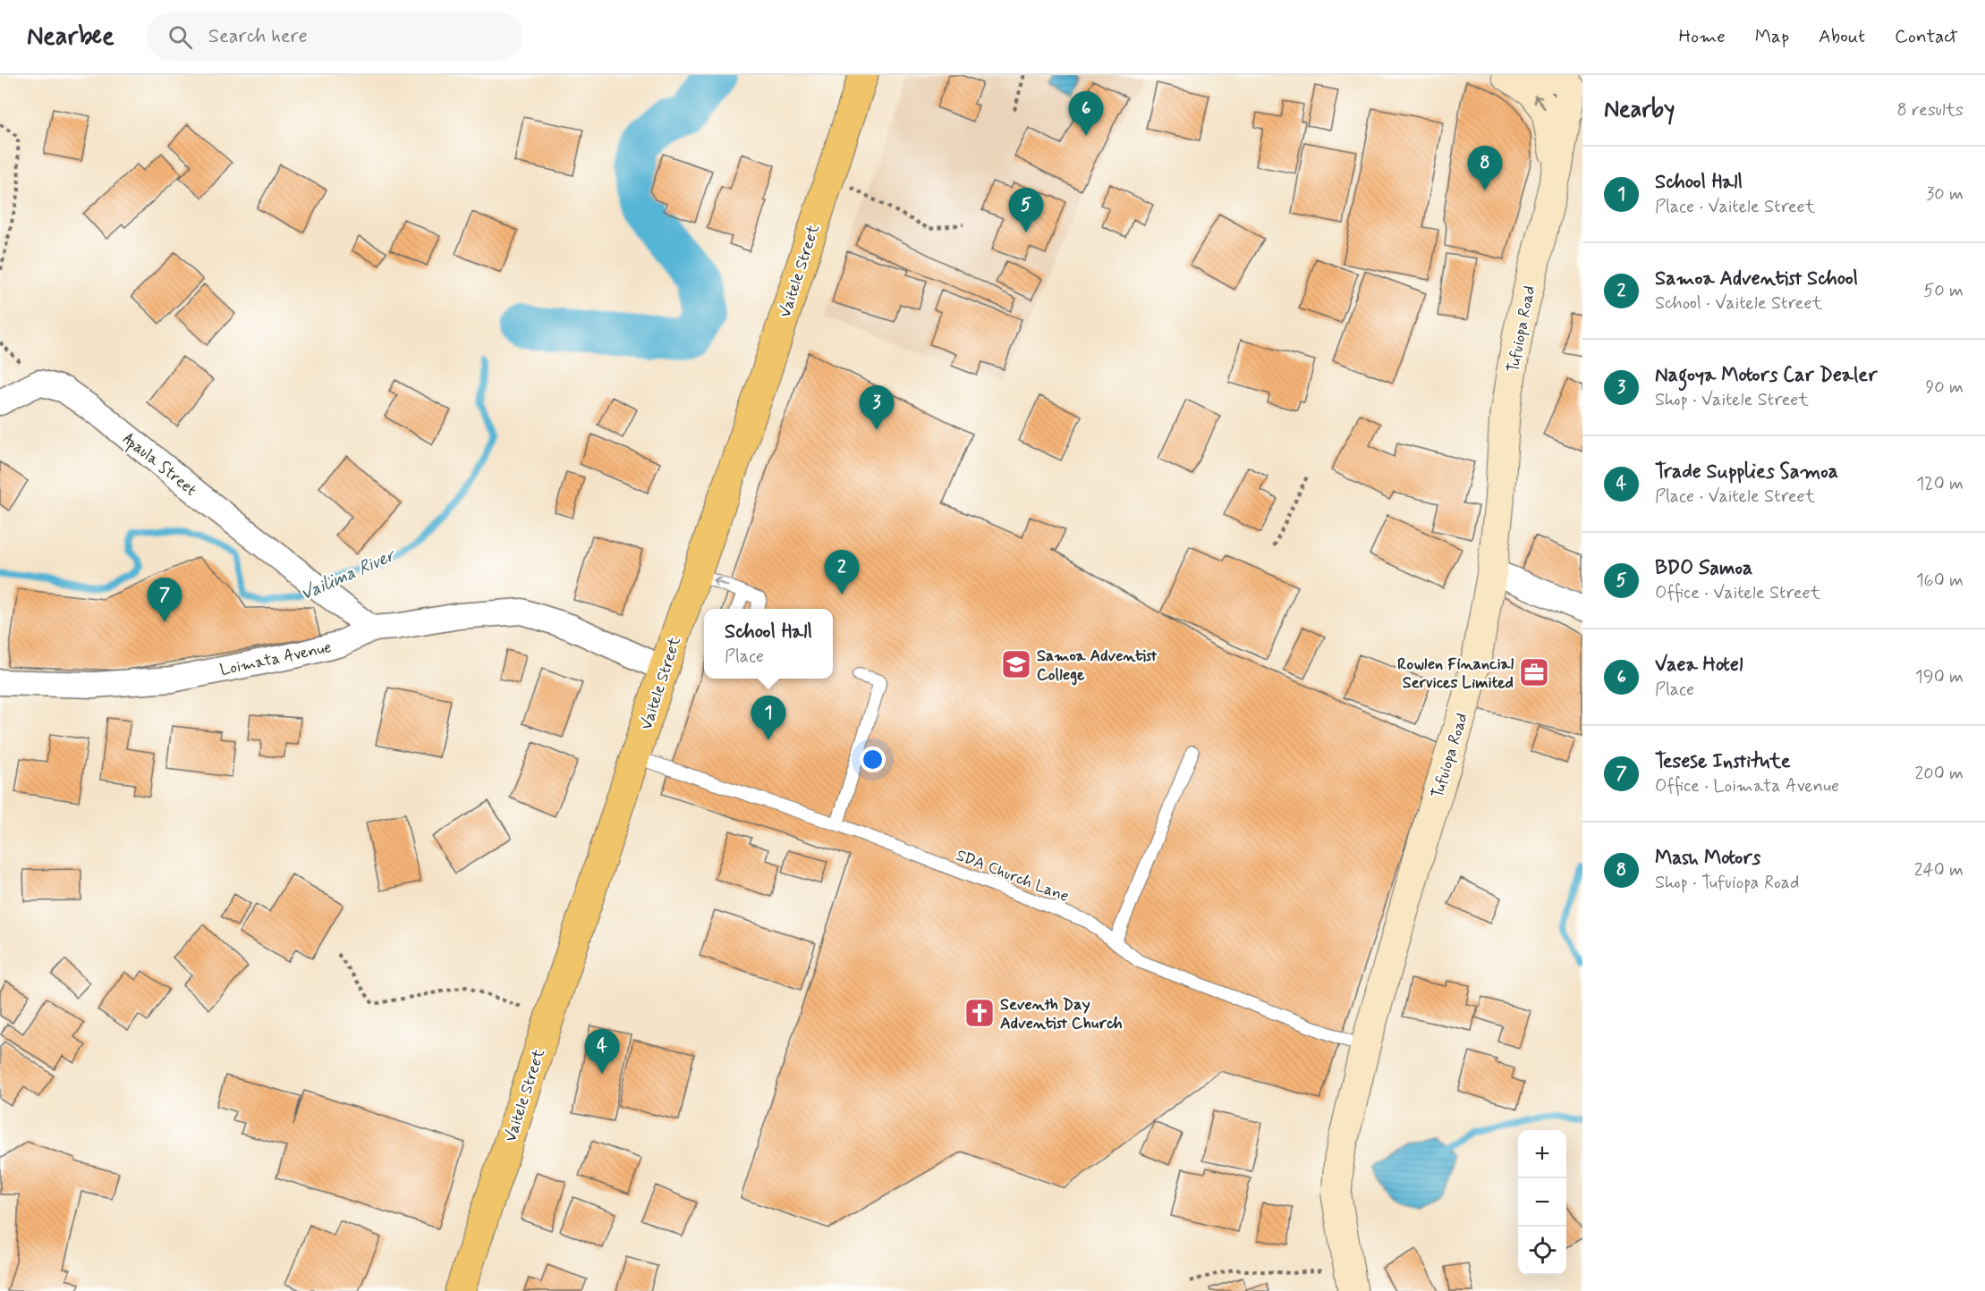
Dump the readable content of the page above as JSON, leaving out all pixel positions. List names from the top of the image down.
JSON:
{
  "streets": {
    "main road": ["Vaitele Street", "Tufuiopa Road"],
    "street": ["Apaula Street", "Loimata Avenue"],
    "lane": ["SDA Church Lane"]
  },
  "crossings": [
    ["Vaitele Street", "Loimata Avenue"],
    ["Vaitele Street", "SDA Church Lane"],
    ["Tufuiopa Road", "SDA Church Lane"],
    ["Apaula Street", "Loimata Avenue"]
  ],
  "water": ["Vailima River"],
  "places": {
    "school or university": ["Samoa Adventist College"],
    "office": ["Rowlen Financial Services Limited"],
    "church": ["Seventh Day Adventist Church"]
  },
  "page": {
    "header": "Nearbee",
    "search": "Search here",
    "nav": [
      "Home",
      "Map",
      "About",
      "Contact"
    ],
    "heading": ["Nearby", "8 results"],
    "pins": [
      "6",
      "8",
      "5",
      "3",
      "2",
      "7",
      "1",
      "4"
    ],
    "list": [
      {
        "mark": "1",
        "name": "School Hall",
        "note": "Place · Vaitele Street",
        "value": "30 m"
      },
      {
        "mark": "2",
        "name": "Samoa Adventist School",
        "note": "School · Vaitele Street",
        "value": "50 m"
      },
      {
        "mark": "3",
        "name": "Nagoya Motors Car Dealer",
        "note": "Shop · Vaitele Street",
        "value": "90 m"
      },
      {
        "mark": "4",
        "name": "Trade Supplies Samoa",
        "note": "Place · Vaitele Street",
        "value": "120 m"
      },
      {
        "mark": "5",
        "name": "BDO Samoa",
        "note": "Office · Vaitele Street",
        "value": "160 m"
      },
      {
        "mark": "6",
        "name": "Vaea Hotel",
        "note": "Place",
        "value": "190 m"
      },
      {
        "mark": "7",
        "name": "Tesese Institute",
        "note": "Office · Loimata Avenue",
        "value": "200 m"
      },
      {
        "mark": "8",
        "name": "Mash Motors",
        "note": "Shop · Tufuiopa Road",
        "value": "240 m"
      }
    ],
    "popup": ["School Hall", "Place"],
    "map_buttons": ["+", "−"]
  }
}
